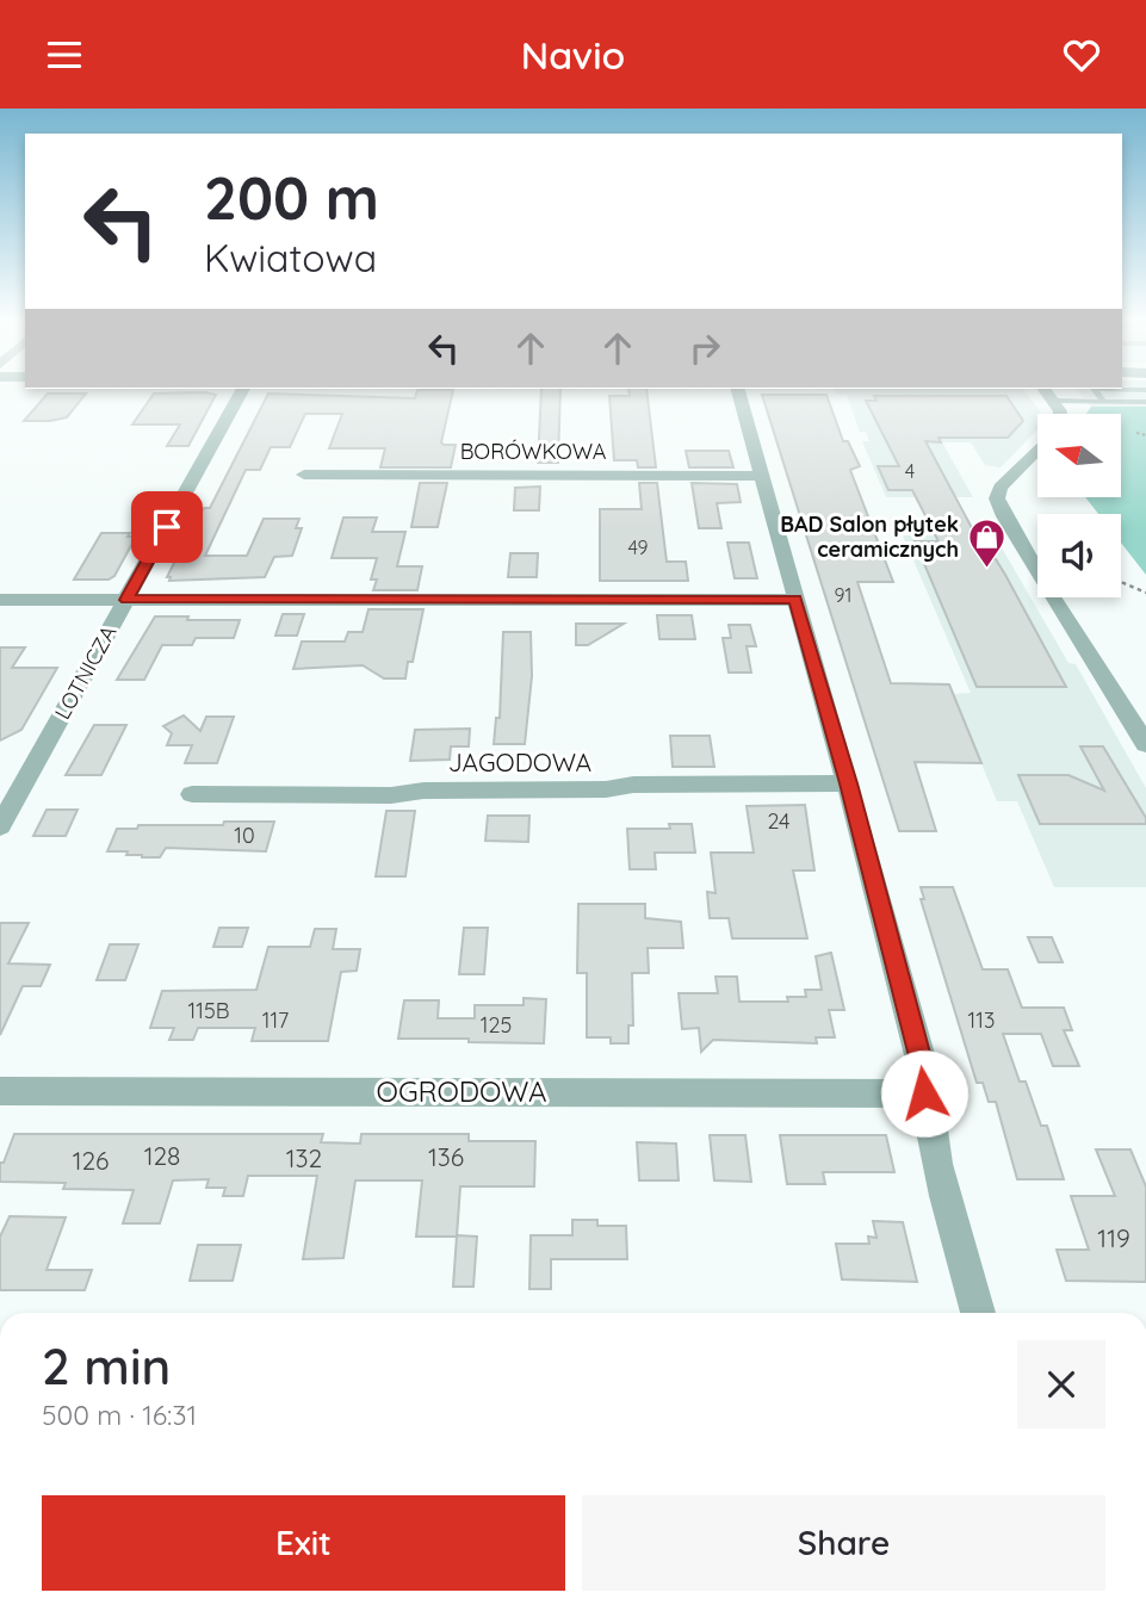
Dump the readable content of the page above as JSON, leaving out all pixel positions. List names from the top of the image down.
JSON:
{
  "streets": {
    "street": [
      "BORÓWKOWA",
      "LOTNICZA",
      "JAGODOWA",
      "OGRODOWA"
    ]
  },
  "places": {
    "shop": ["BAD Salon płytek ceramicznych"]
  },
  "house_numbers": [
    "4",
    "49",
    "91",
    "24",
    "10",
    "115B",
    "117",
    "113",
    "125",
    "128",
    "136",
    "132",
    "126",
    "119"
  ],
  "north": "left",
  "page": {
    "header": "Navio",
    "turn": ["200 m", "Kwiatowa"],
    "heading": ["2 min", "500 m · 16:31"],
    "buttons": ["Exit", "Share"]
  }
}
